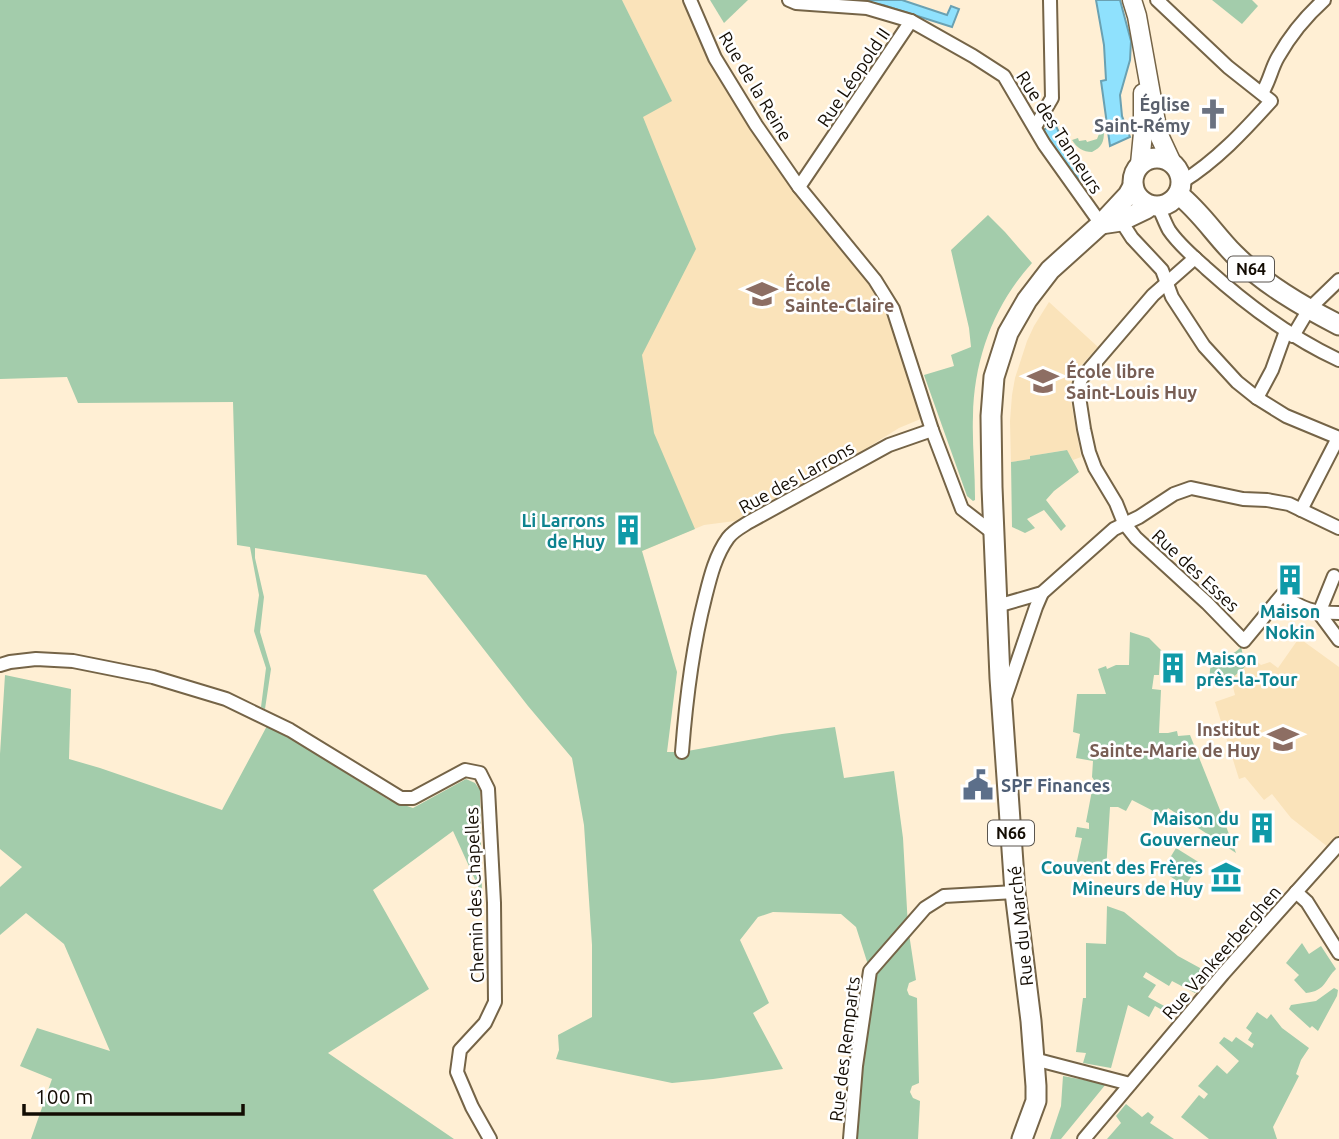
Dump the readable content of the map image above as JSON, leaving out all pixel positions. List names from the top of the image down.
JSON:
{
  "streets": {
    "main road": ["N64", "N66", "Rue du Marché"],
    "street": [
      "Rue Léopold II",
      "Rue de la Reine",
      "Rue des Tanneurs",
      "Rue des Larrons",
      "Rue des Esses",
      "Chemin des Chapelles",
      "Rue Vankeerberghen",
      "Rue des Remparts"
    ]
  },
  "crossings": [
    ["Rue Léopold II", "Rue de la Reine"],
    ["Rue Léopold II", "Rue des Tanneurs"],
    ["Rue de la Reine", "Rue des Larrons"],
    ["Rue de la Reine", "N66"],
    ["Rue des Tanneurs", "N66"],
    ["N64", "N66"],
    ["N66", "Rue du Marché"],
    ["Rue du Marché", "Rue des Remparts"]
  ],
  "places": {
    "church": ["Église Saint-Rémy"],
    "school or university": ["École Sainte-Claire", "École libre Saint-Louis Huy", "Institut Sainte-Marie de Huy"],
    "building": [
      "Li Larrons de Huy",
      "Maison Nokin",
      "Maison près-la-Tour",
      "Maison du Gouverneur"
    ],
    "public building": ["SPF Finances"],
    "museum": ["Couvent des Frères Mineurs de Huy"]
  },
  "scale_bar": "100 m"
}
